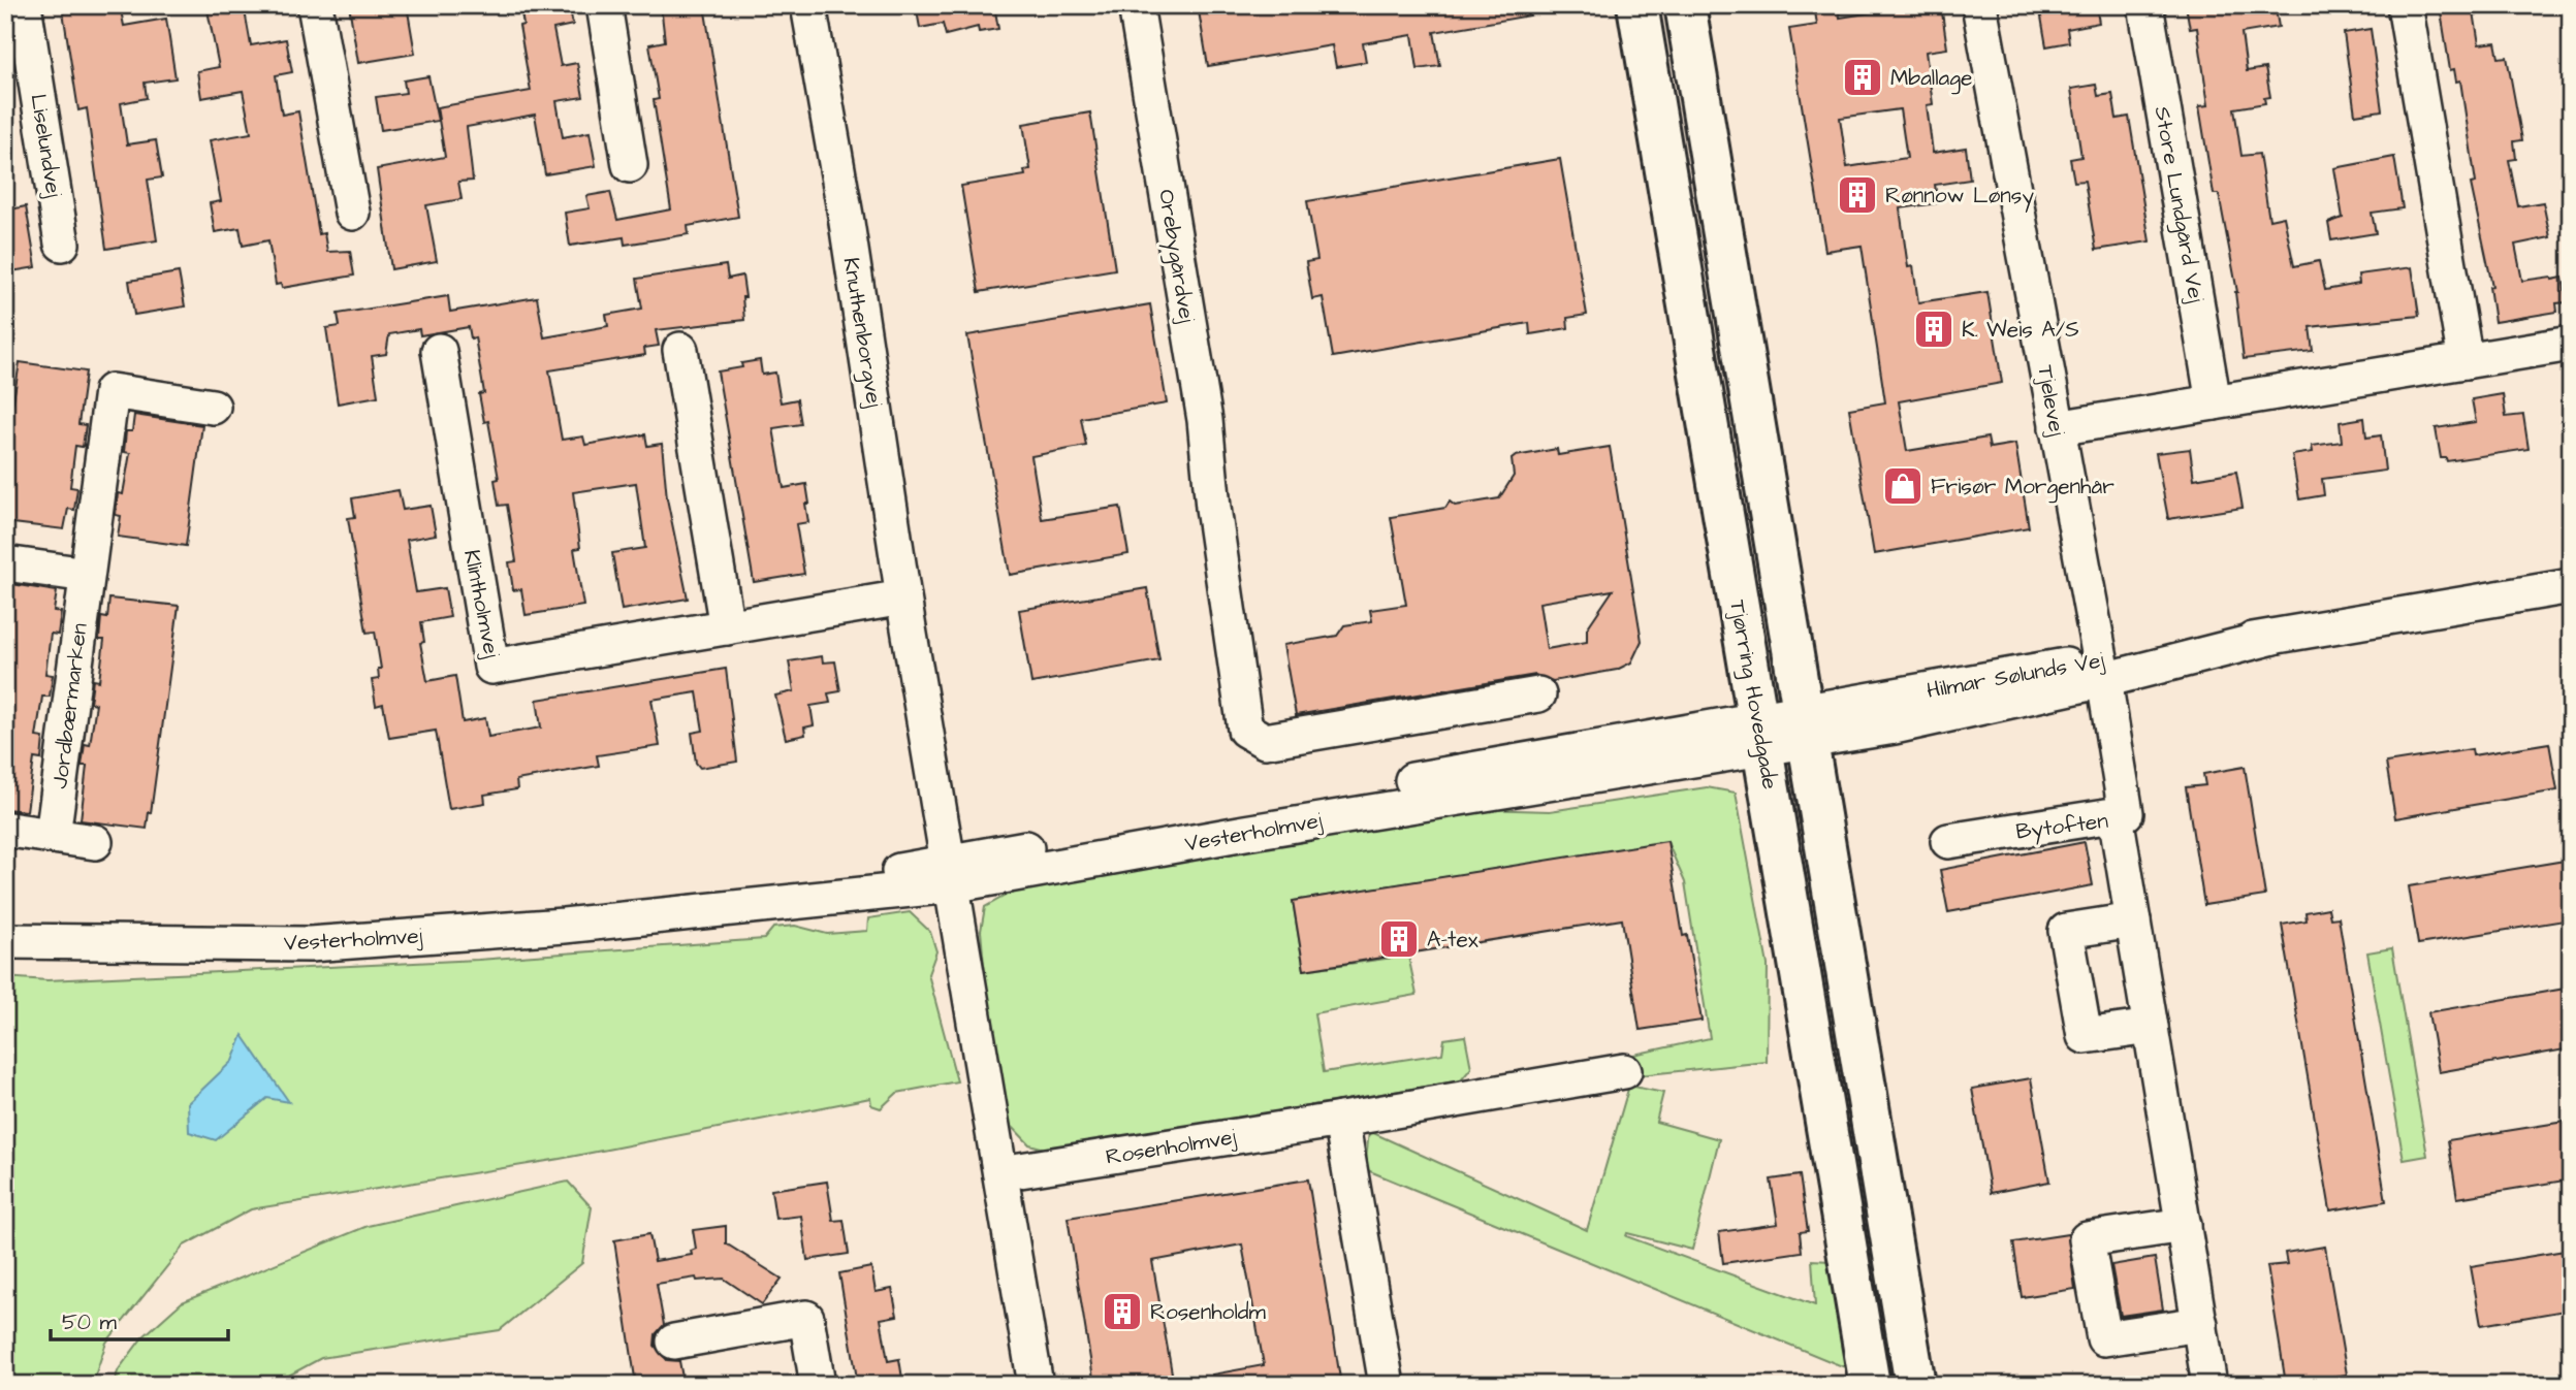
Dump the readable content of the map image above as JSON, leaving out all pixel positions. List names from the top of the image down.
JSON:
{
  "streets": {
    "main road": ["Tjørring Hovedgade"],
    "street": [
      "Liselundvej",
      "Store Lundgård Vej",
      "Orebygårdvej",
      "Knuthenborgvej",
      "Tjelevej",
      "Klintholmvej",
      "Hilmar Sølunds Vej",
      "Jordbærmarken",
      "Bytoften",
      "Vesterholmvej",
      "Rosenholmvej"
    ]
  },
  "crossings": [
    ["Knuthenborgvej", "Klintholmvej"],
    ["Knuthenborgvej", "Vesterholmvej"],
    ["Tjelevej", "Hilmar Sølunds Vej"],
    ["Tjelevej", "Bytoften"],
    ["Hilmar Sølunds Vej", "Tjørring Hovedgade"],
    ["Hilmar Sølunds Vej", "Vesterholmvej"],
    ["Tjørring Hovedgade", "Vesterholmvej"]
  ],
  "places": {
    "building": [
      "Mballage",
      "Rønnow Lønsy",
      "K. Weis A/S",
      "A-tex",
      "Rosenholdm"
    ],
    "shop": ["Frisør Morgenhår"]
  },
  "scale_bar": "50 m"
}
